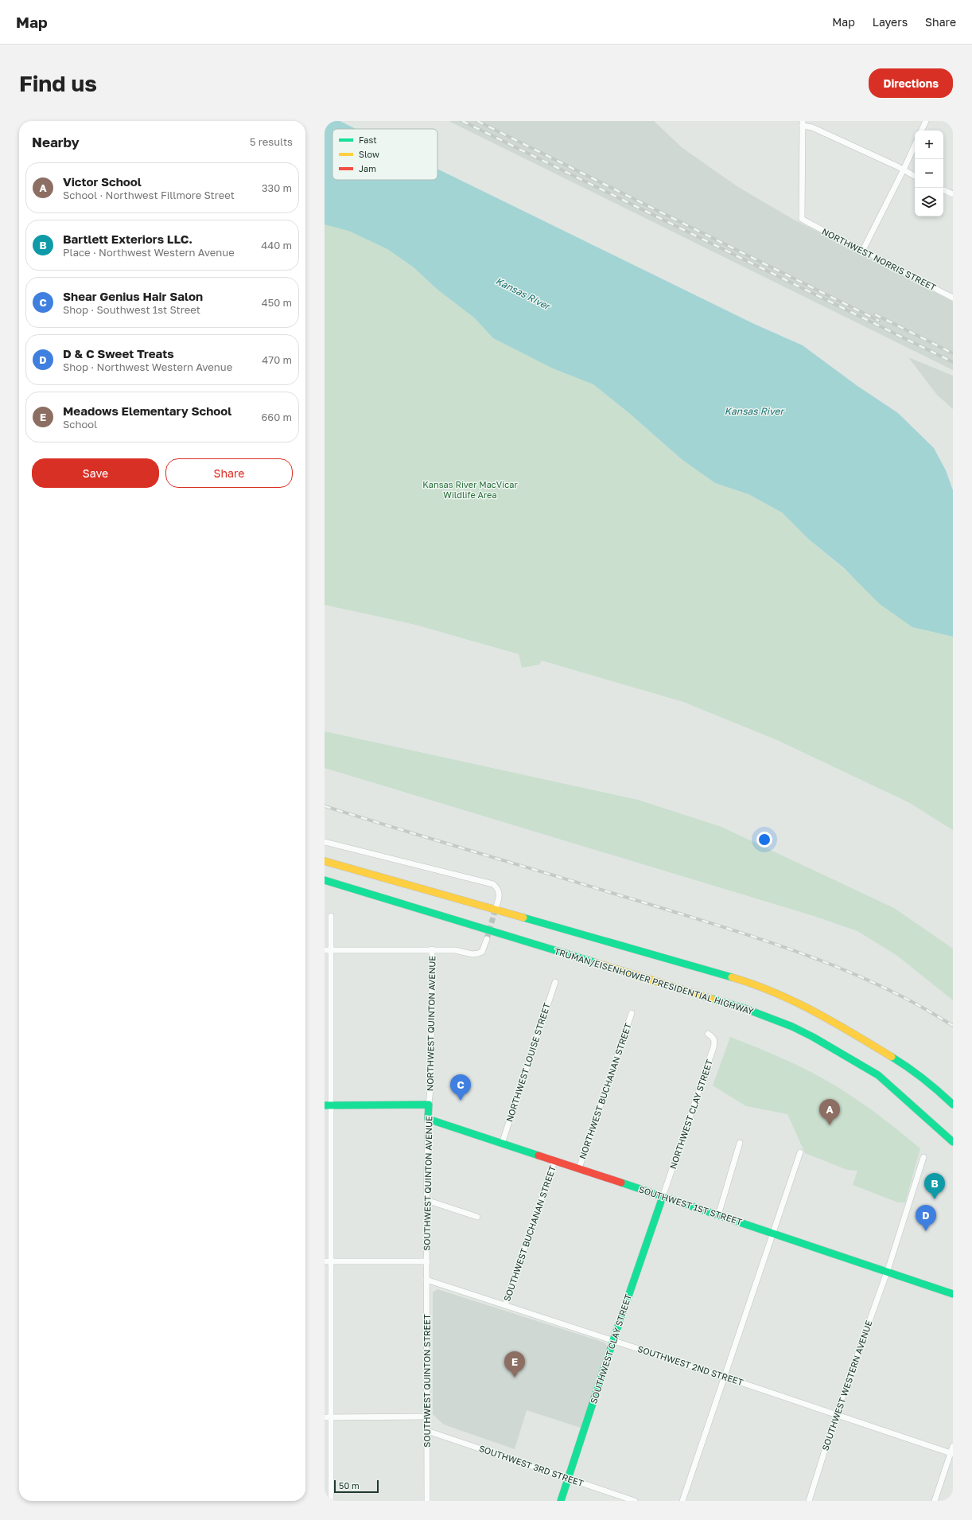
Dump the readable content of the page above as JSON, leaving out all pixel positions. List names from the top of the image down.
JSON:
{
  "streets": {
    "main road": [
      "TRUMAN/EISENHOWER PRESIDENTIAL HIGHWAY",
      "SOUTHWEST QUINTON AVENUE",
      "SOUTHWEST 1ST STREET",
      "SOUTHWEST CLAY STREET"
    ],
    "street": [
      "NORTHWEST NORRIS STREET",
      "NORTHWEST QUINTON AVENUE",
      "NORTHWEST LOUISE STREET",
      "NORTHWEST BUCHANAN STREET",
      "NORTHWEST CLAY STREET",
      "SOUTHWEST BUCHANAN STREET",
      "SOUTHWEST 2ND STREET",
      "SOUTHWEST QUINTON STREET",
      "SOUTHWEST WESTERN AVENUE",
      "SOUTHWEST 3RD STREET"
    ]
  },
  "crossings": [
    ["NORTHWEST QUINTON AVENUE", "SOUTHWEST QUINTON AVENUE"],
    ["NORTHWEST LOUISE STREET", "SOUTHWEST 1ST STREET"],
    ["NORTHWEST BUCHANAN STREET", "SOUTHWEST 1ST STREET"],
    ["NORTHWEST CLAY STREET", "SOUTHWEST 1ST STREET"],
    ["NORTHWEST CLAY STREET", "SOUTHWEST CLAY STREET"],
    ["SOUTHWEST QUINTON AVENUE", "SOUTHWEST 1ST STREET"],
    ["SOUTHWEST QUINTON AVENUE", "SOUTHWEST QUINTON STREET"],
    ["SOUTHWEST 1ST STREET", "SOUTHWEST BUCHANAN STREET"],
    ["SOUTHWEST 1ST STREET", "SOUTHWEST CLAY STREET"],
    ["SOUTHWEST 1ST STREET", "SOUTHWEST WESTERN AVENUE"],
    ["SOUTHWEST BUCHANAN STREET", "SOUTHWEST 2ND STREET"],
    ["SOUTHWEST CLAY STREET", "SOUTHWEST 2ND STREET"],
    ["SOUTHWEST CLAY STREET", "SOUTHWEST 3RD STREET"],
    ["SOUTHWEST 2ND STREET", "SOUTHWEST QUINTON STREET"],
    ["SOUTHWEST 2ND STREET", "SOUTHWEST WESTERN AVENUE"],
    ["SOUTHWEST QUINTON STREET", "SOUTHWEST 3RD STREET"]
  ],
  "water": ["Kansas River"],
  "parks": ["Kansas River MacVicar Wildlife Area"],
  "legend": ["Fast", "Slow", "Jam"],
  "scale_bar": "50 m",
  "page": {
    "header": "Map",
    "nav": ["Map", "Layers", "Share"],
    "buttons": [
      "Directions",
      ["Save", "Share"]
    ],
    "title": "Find us",
    "heading": ["Nearby", "5 results"],
    "map_buttons": ["+", "−"],
    "list": [
      {
        "mark": "A",
        "name": "Victor School",
        "note": "School · Northwest Fillmore Street",
        "value": "330 m"
      },
      {
        "mark": "B",
        "name": "Bartlett Exteriors LLC.",
        "note": "Place · Northwest Western Avenue",
        "value": "440 m"
      },
      {
        "mark": "C",
        "name": "Shear Genius Hair Salon",
        "note": "Shop · Southwest 1st Street",
        "value": "450 m"
      },
      {
        "mark": "D",
        "name": "D & C Sweet Treats",
        "note": "Shop · Northwest Western Avenue",
        "value": "470 m"
      },
      {
        "mark": "E",
        "name": "Meadows Elementary School",
        "note": "School",
        "value": "660 m"
      }
    ],
    "pins": [
      "C",
      "A",
      "B",
      "D",
      "E"
    ],
    "scale": "50 m"
  }
}
